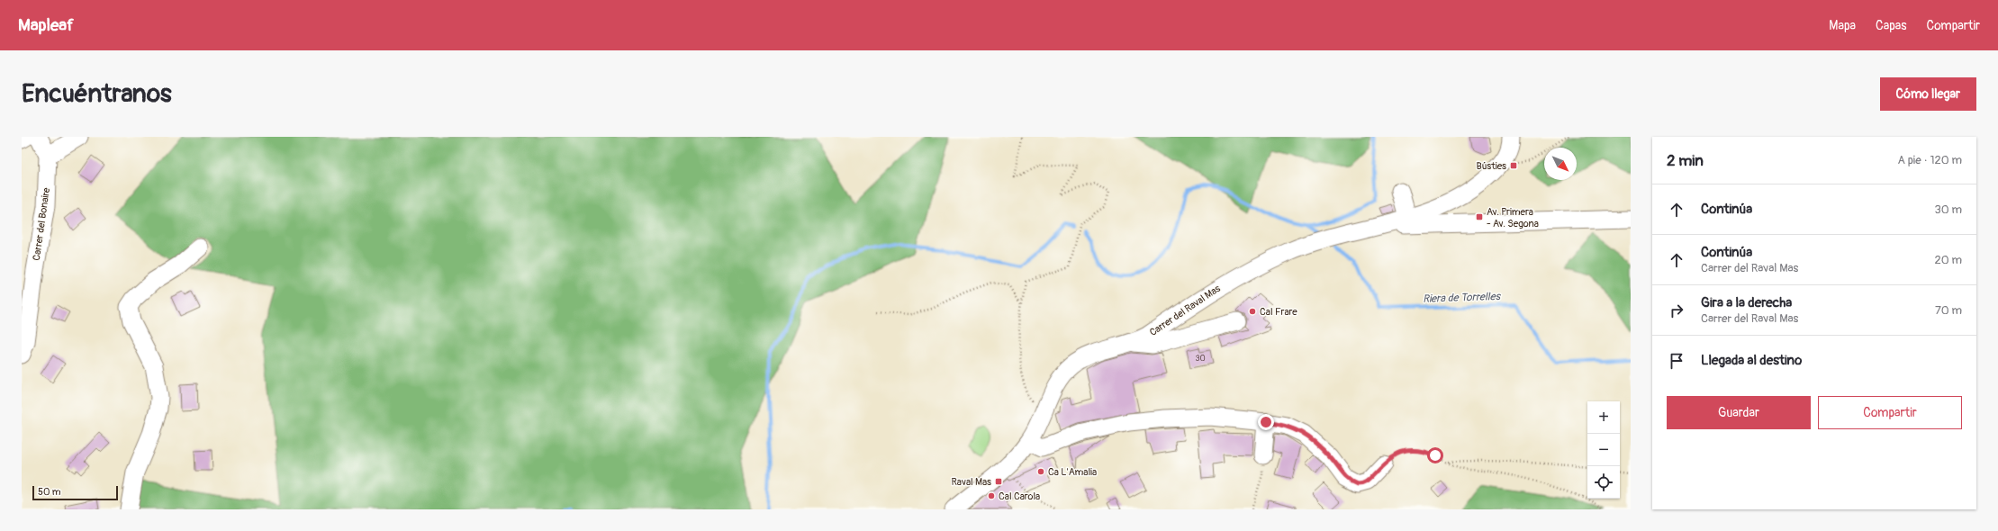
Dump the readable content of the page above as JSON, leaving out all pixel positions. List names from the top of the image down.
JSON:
{
  "streets": {
    "street": ["Carrer del Bonaire", "Carrer del Raval Mas"]
  },
  "water": ["Riera de Torrelles"],
  "places": {
    "transit": ["Bústies", "Av. Primera - Av. Segona", "Raval Mas"],
    "other": ["Cal Frare", "Ca L'Amalia", "Cal Carola"]
  },
  "house_numbers": ["30"],
  "scale_bar": "50 m",
  "north": "bottom right",
  "page": {
    "header": "Mapleaf",
    "nav": ["Mapa", "Capas", "Compartir"],
    "buttons": [
      "Cómo llegar",
      ["Guardar", "Compartir"]
    ],
    "title": "Encuéntranos",
    "heading": ["2 min", "A pie · 120 m"],
    "list": [
      ["Continúa", "30 m"],
      ["Continúa", "Carrer del Raval Mas", "20 m"],
      ["Gira a la derecha", "Carrer del Raval Mas", "70 m"],
      "Llegada al destino"
    ],
    "map_buttons": ["+", "−"],
    "scale": "50 m"
  }
}
